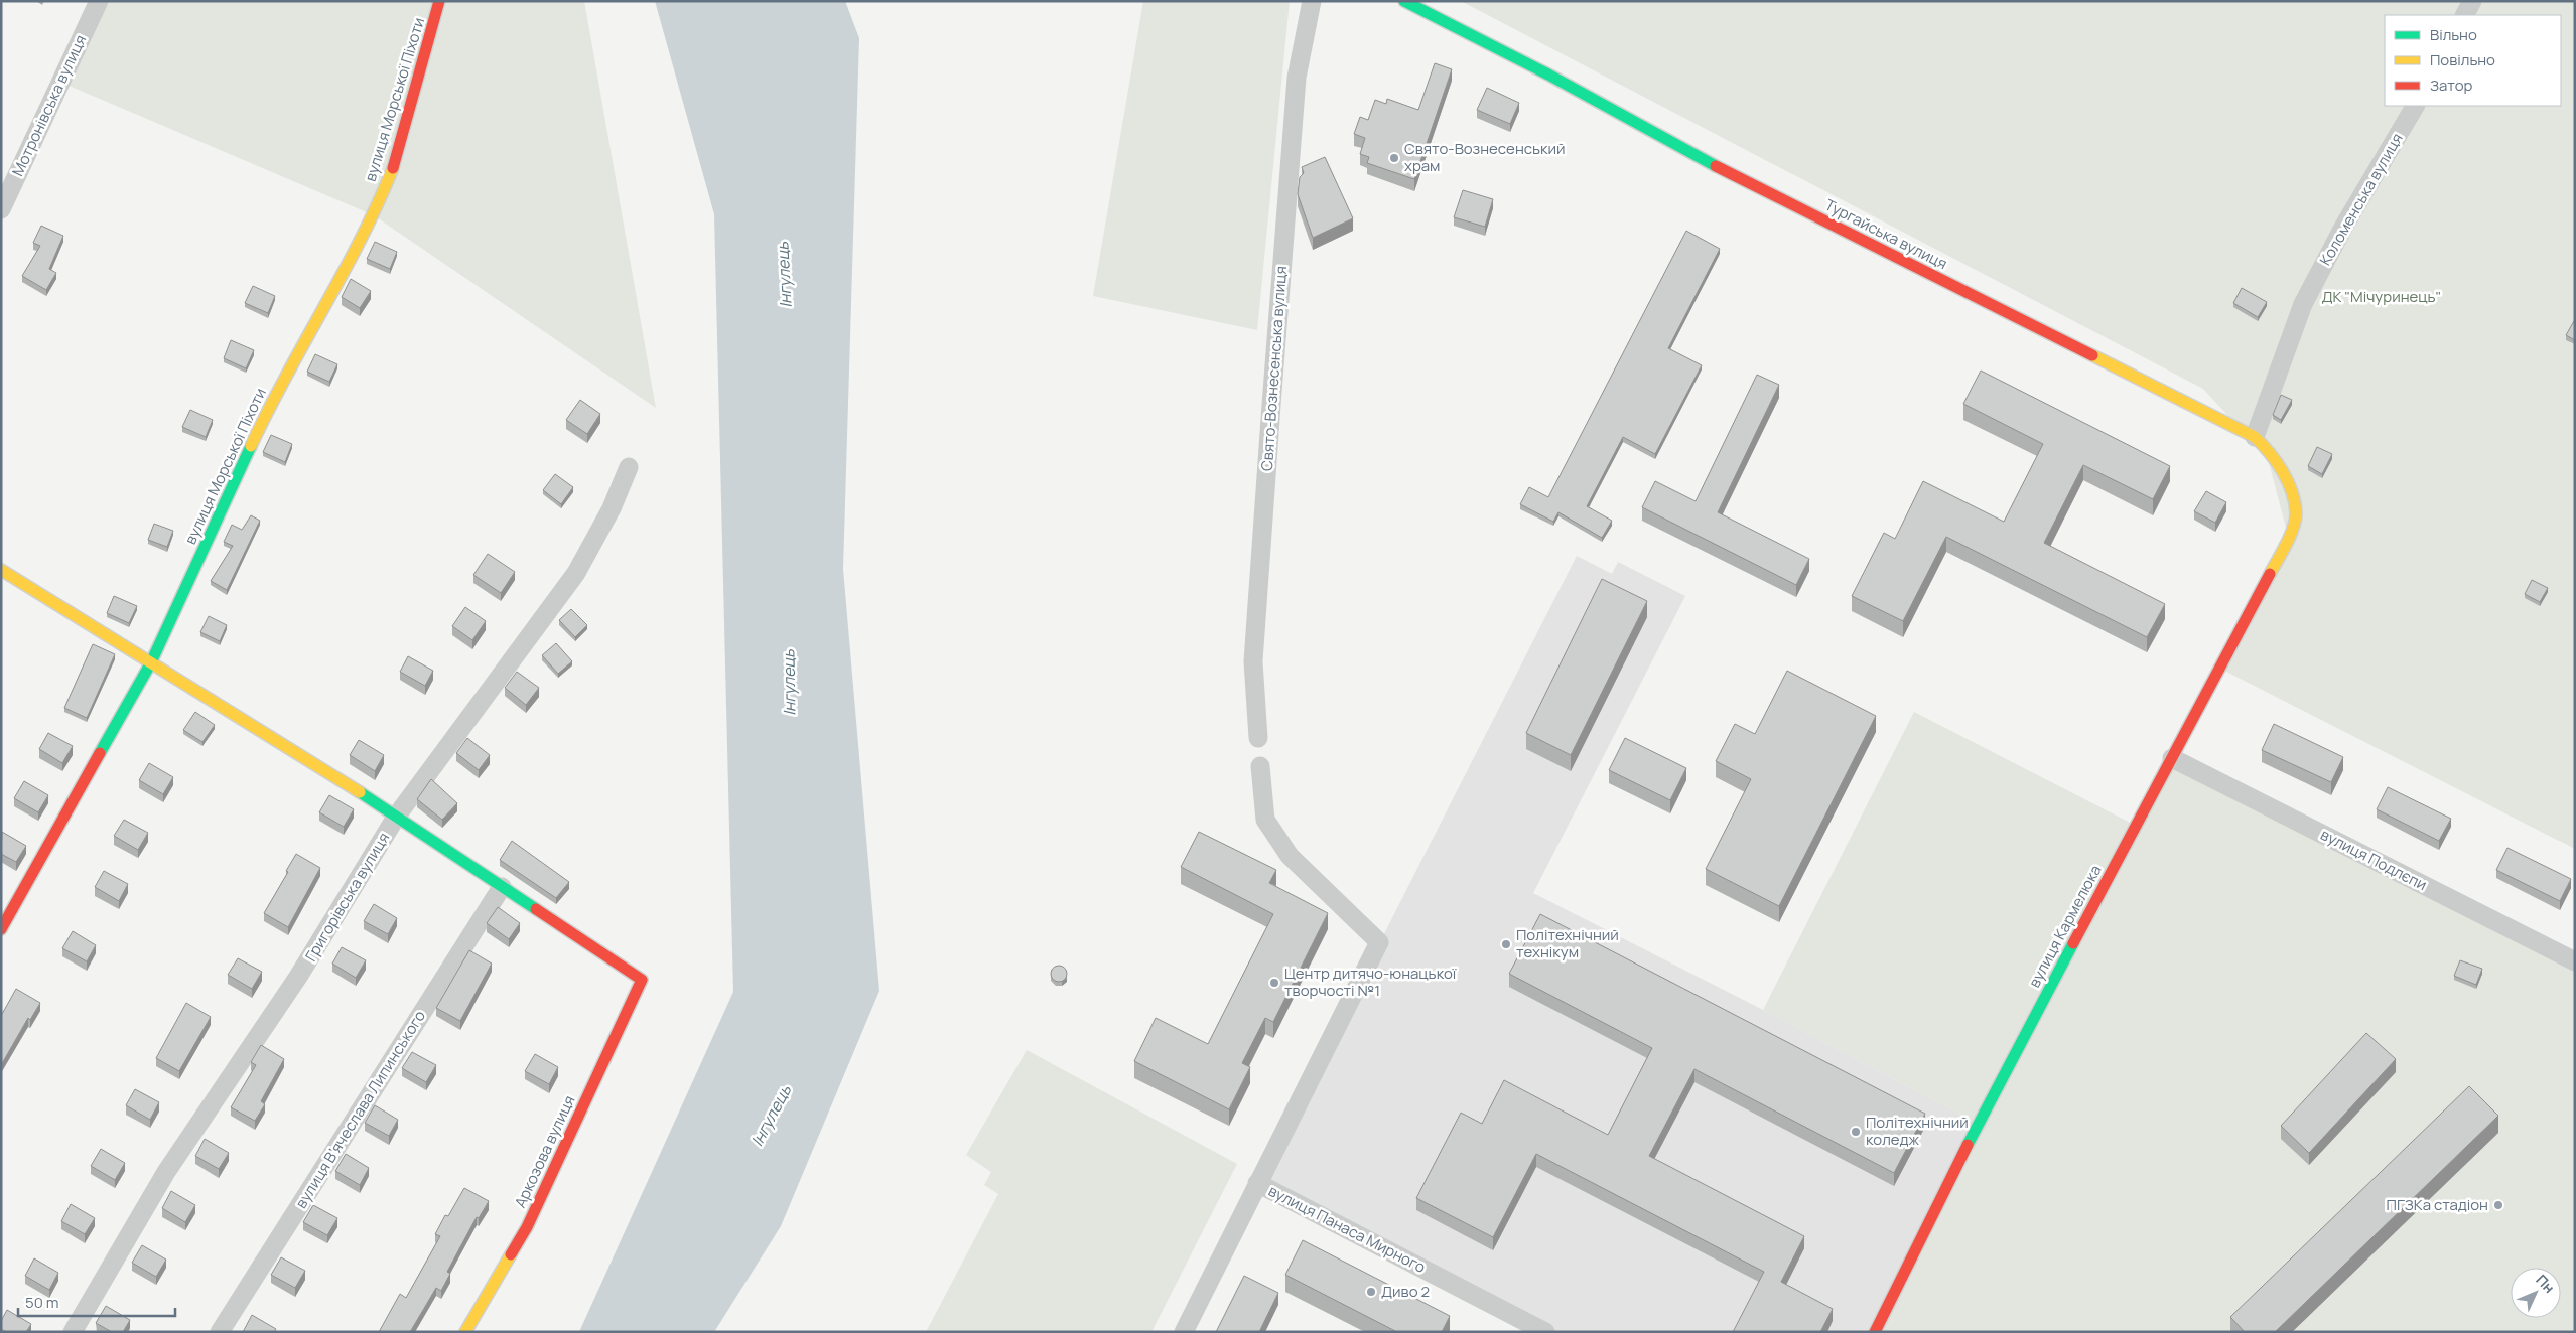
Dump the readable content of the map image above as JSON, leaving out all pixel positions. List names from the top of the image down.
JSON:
{
  "streets": {
    "street": [
      "вулиця Морської Піхоти",
      "Мотронівська вулиця",
      "Коломенська вулиця",
      "Тургайська вулиця",
      "Свято-Вознесенська вулиця",
      "вулиця Подлєпи",
      "Григорівська вулиця",
      "вулиця Кармелюка",
      "вулиця В’ячеслава Липинського",
      "Аркозова вулиця",
      "вулиця Панаса Мирного"
    ]
  },
  "crossings": [
    ["Коломенська вулиця", "Тургайська вулиця"],
    ["Тургайська вулиця", "вулиця Кармелюка"],
    ["вулиця Подлєпи", "вулиця Кармелюка"],
    ["вулиця В’ячеслава Липинського", "Аркозова вулиця"]
  ],
  "water": ["Інгулець"],
  "parks": ["ДК \"Мічуринець\""],
  "places": [
    "Свято-Вознесенський храм",
    "Політехнічний технікум",
    "Центр дитячо-юнацької творчості №1",
    "Політехнічний коледж",
    "ПГЗКа стадіон",
    "Диво 2"
  ],
  "legend": ["Вільно", "Повільно", "Затор"],
  "scale_bar": "50 m",
  "north": "top right"
}
